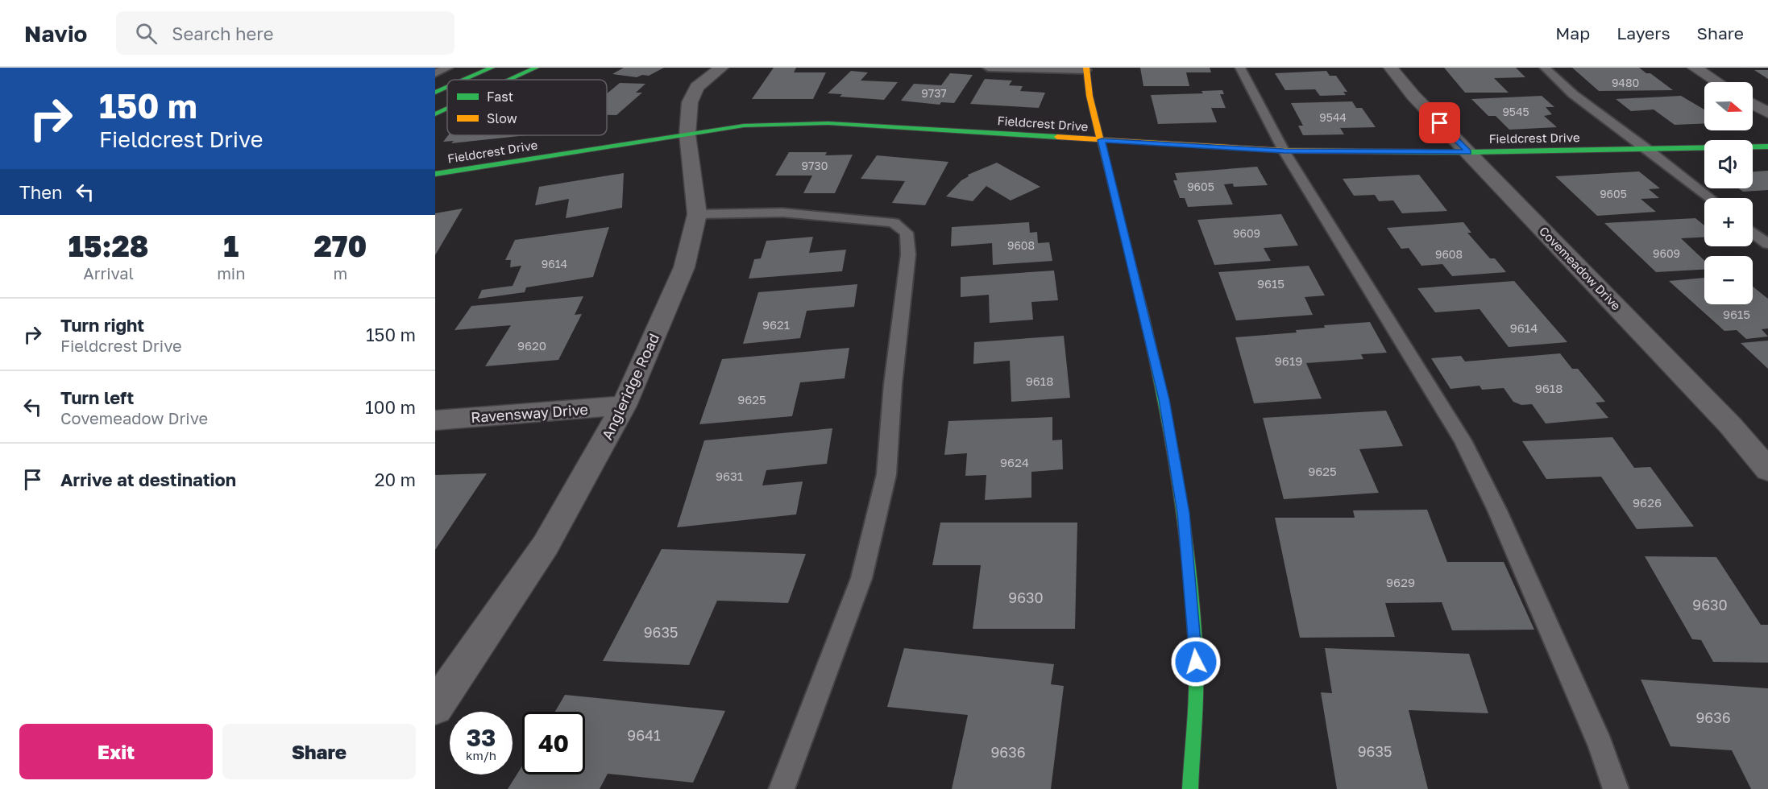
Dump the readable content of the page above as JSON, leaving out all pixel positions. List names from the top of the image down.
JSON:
{
  "streets": {
    "street": [
      "Fieldcrest Drive",
      "Covemeadow Drive",
      "Angleridge Road",
      "Ravensway Drive"
    ]
  },
  "crossings": [
    ["Fieldcrest Drive", "Covemeadow Drive"],
    ["Fieldcrest Drive", "Angleridge Road"],
    ["Angleridge Road", "Ravensway Drive"]
  ],
  "house_numbers": [
    "9480",
    "9737",
    "9545",
    "9544",
    "9730",
    "9605",
    "9605",
    "9609",
    "9608",
    "9609",
    "9608",
    "9614",
    "9615",
    "9615",
    "9621",
    "9614",
    "9620",
    "9619",
    "9618",
    "9618",
    "9625",
    "9624",
    "9625",
    "9631",
    "9626",
    "9629",
    "9630",
    "9630",
    "9635",
    "9636",
    "9641",
    "9635",
    "9636"
  ],
  "legend": ["Fast", "Slow"],
  "north": "right",
  "page": {
    "header": "Navio",
    "search": "Search here",
    "nav": ["Map", "Layers", "Share"],
    "turn": ["150 m", "Fieldcrest Drive"],
    "map_buttons": ["+", "−"],
    "then": "Then",
    "eta": [
      "15:28",
      "Arrival",
      "1",
      "min",
      "270",
      "m"
    ],
    "list": [
      {
        "name": "Turn right",
        "note": "Fieldcrest Drive",
        "value": "150 m"
      },
      {
        "name": "Turn left",
        "note": "Covemeadow Drive",
        "value": "100 m"
      },
      {
        "name": "Arrive at destination",
        "value": "20 m"
      }
    ],
    "speed": "33 km/h",
    "limit": "40",
    "buttons": ["Exit", "Share"]
  }
}
